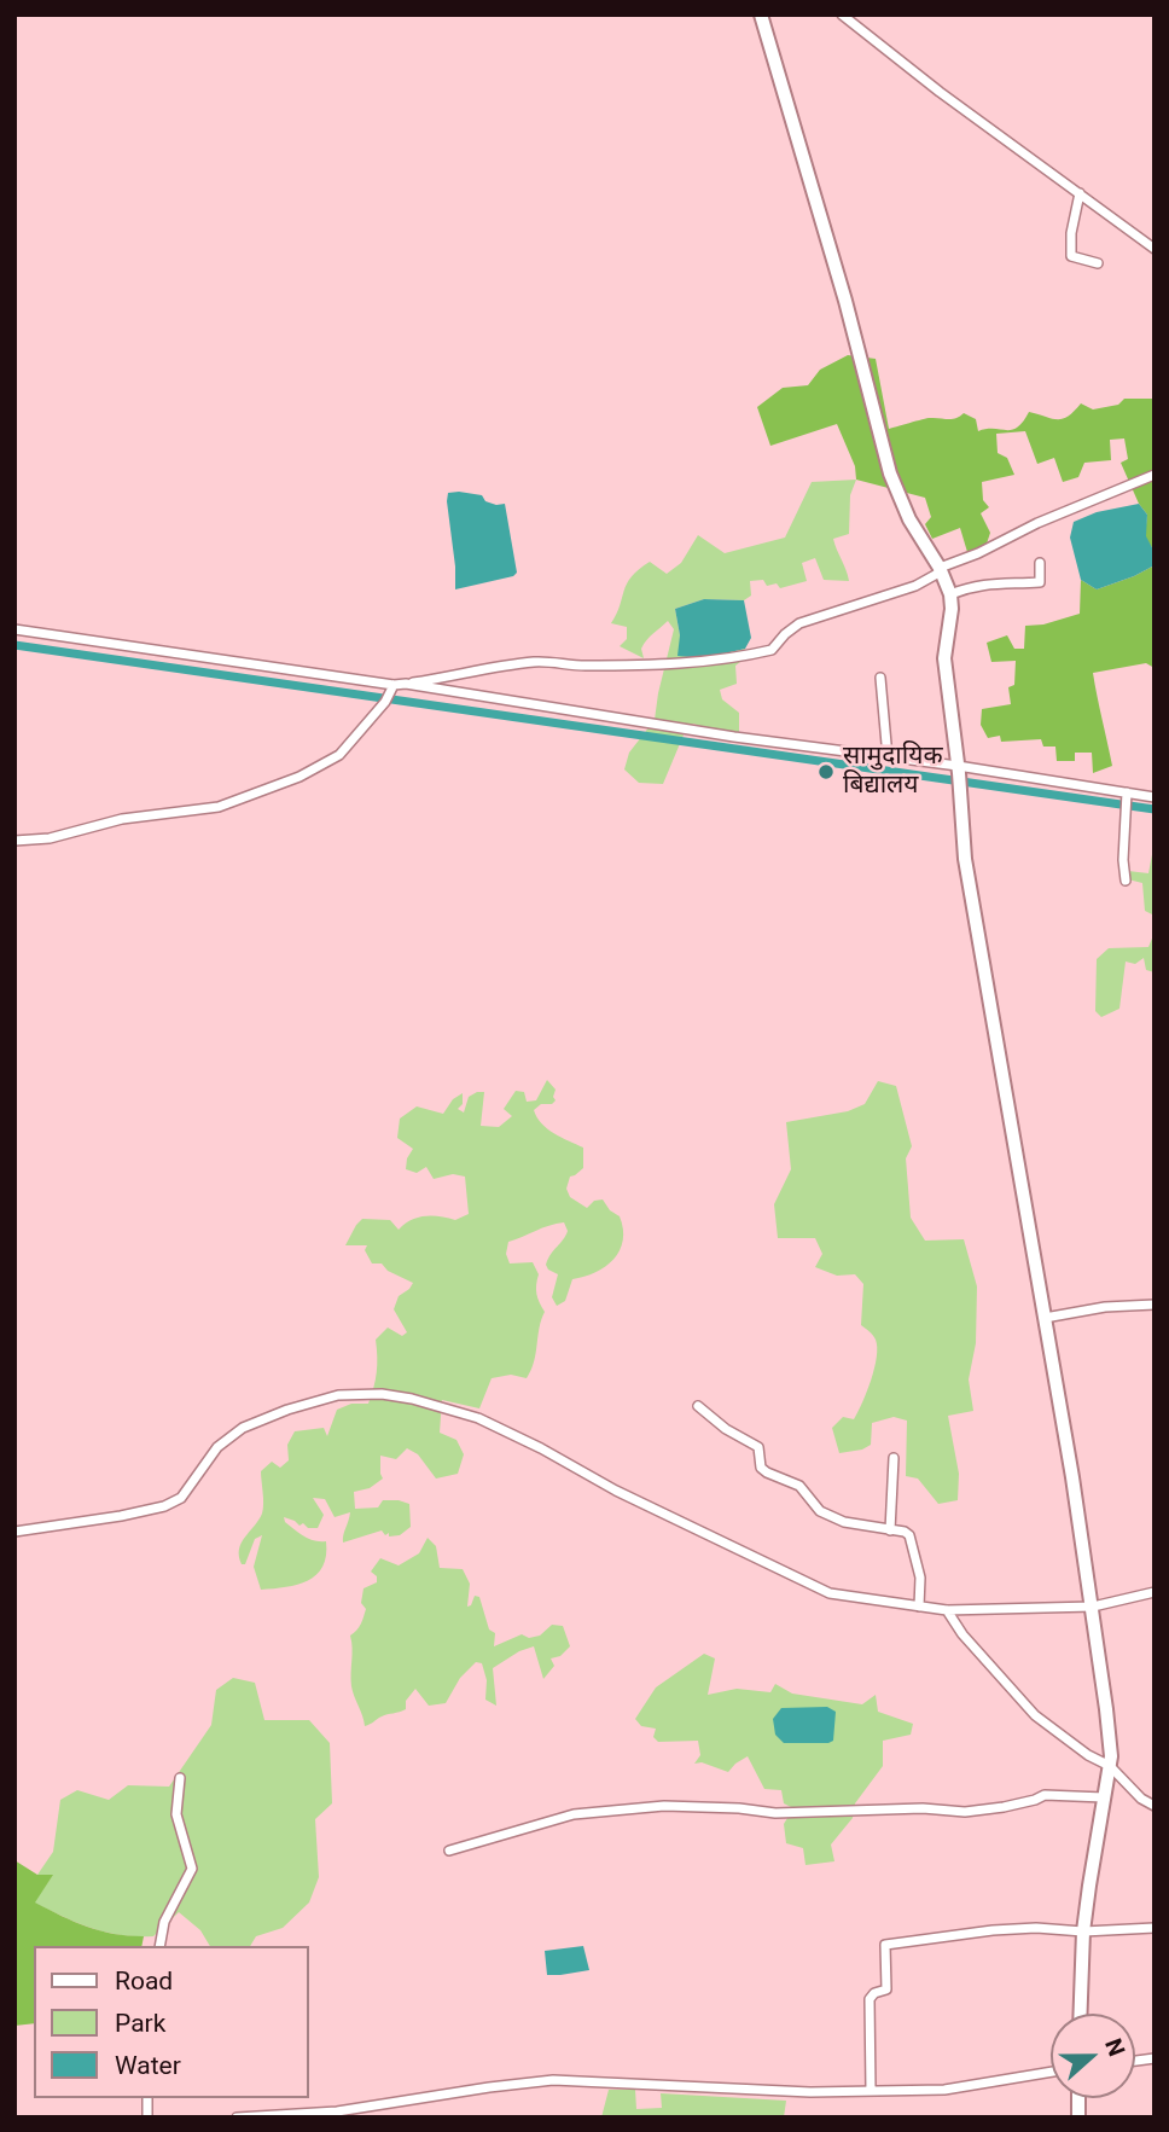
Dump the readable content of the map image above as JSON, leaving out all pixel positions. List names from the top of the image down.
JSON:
{
  "places": ["सामुदायिक बिद्यालय"],
  "legend": ["Road", "Park", "Water"],
  "north": "right"
}
